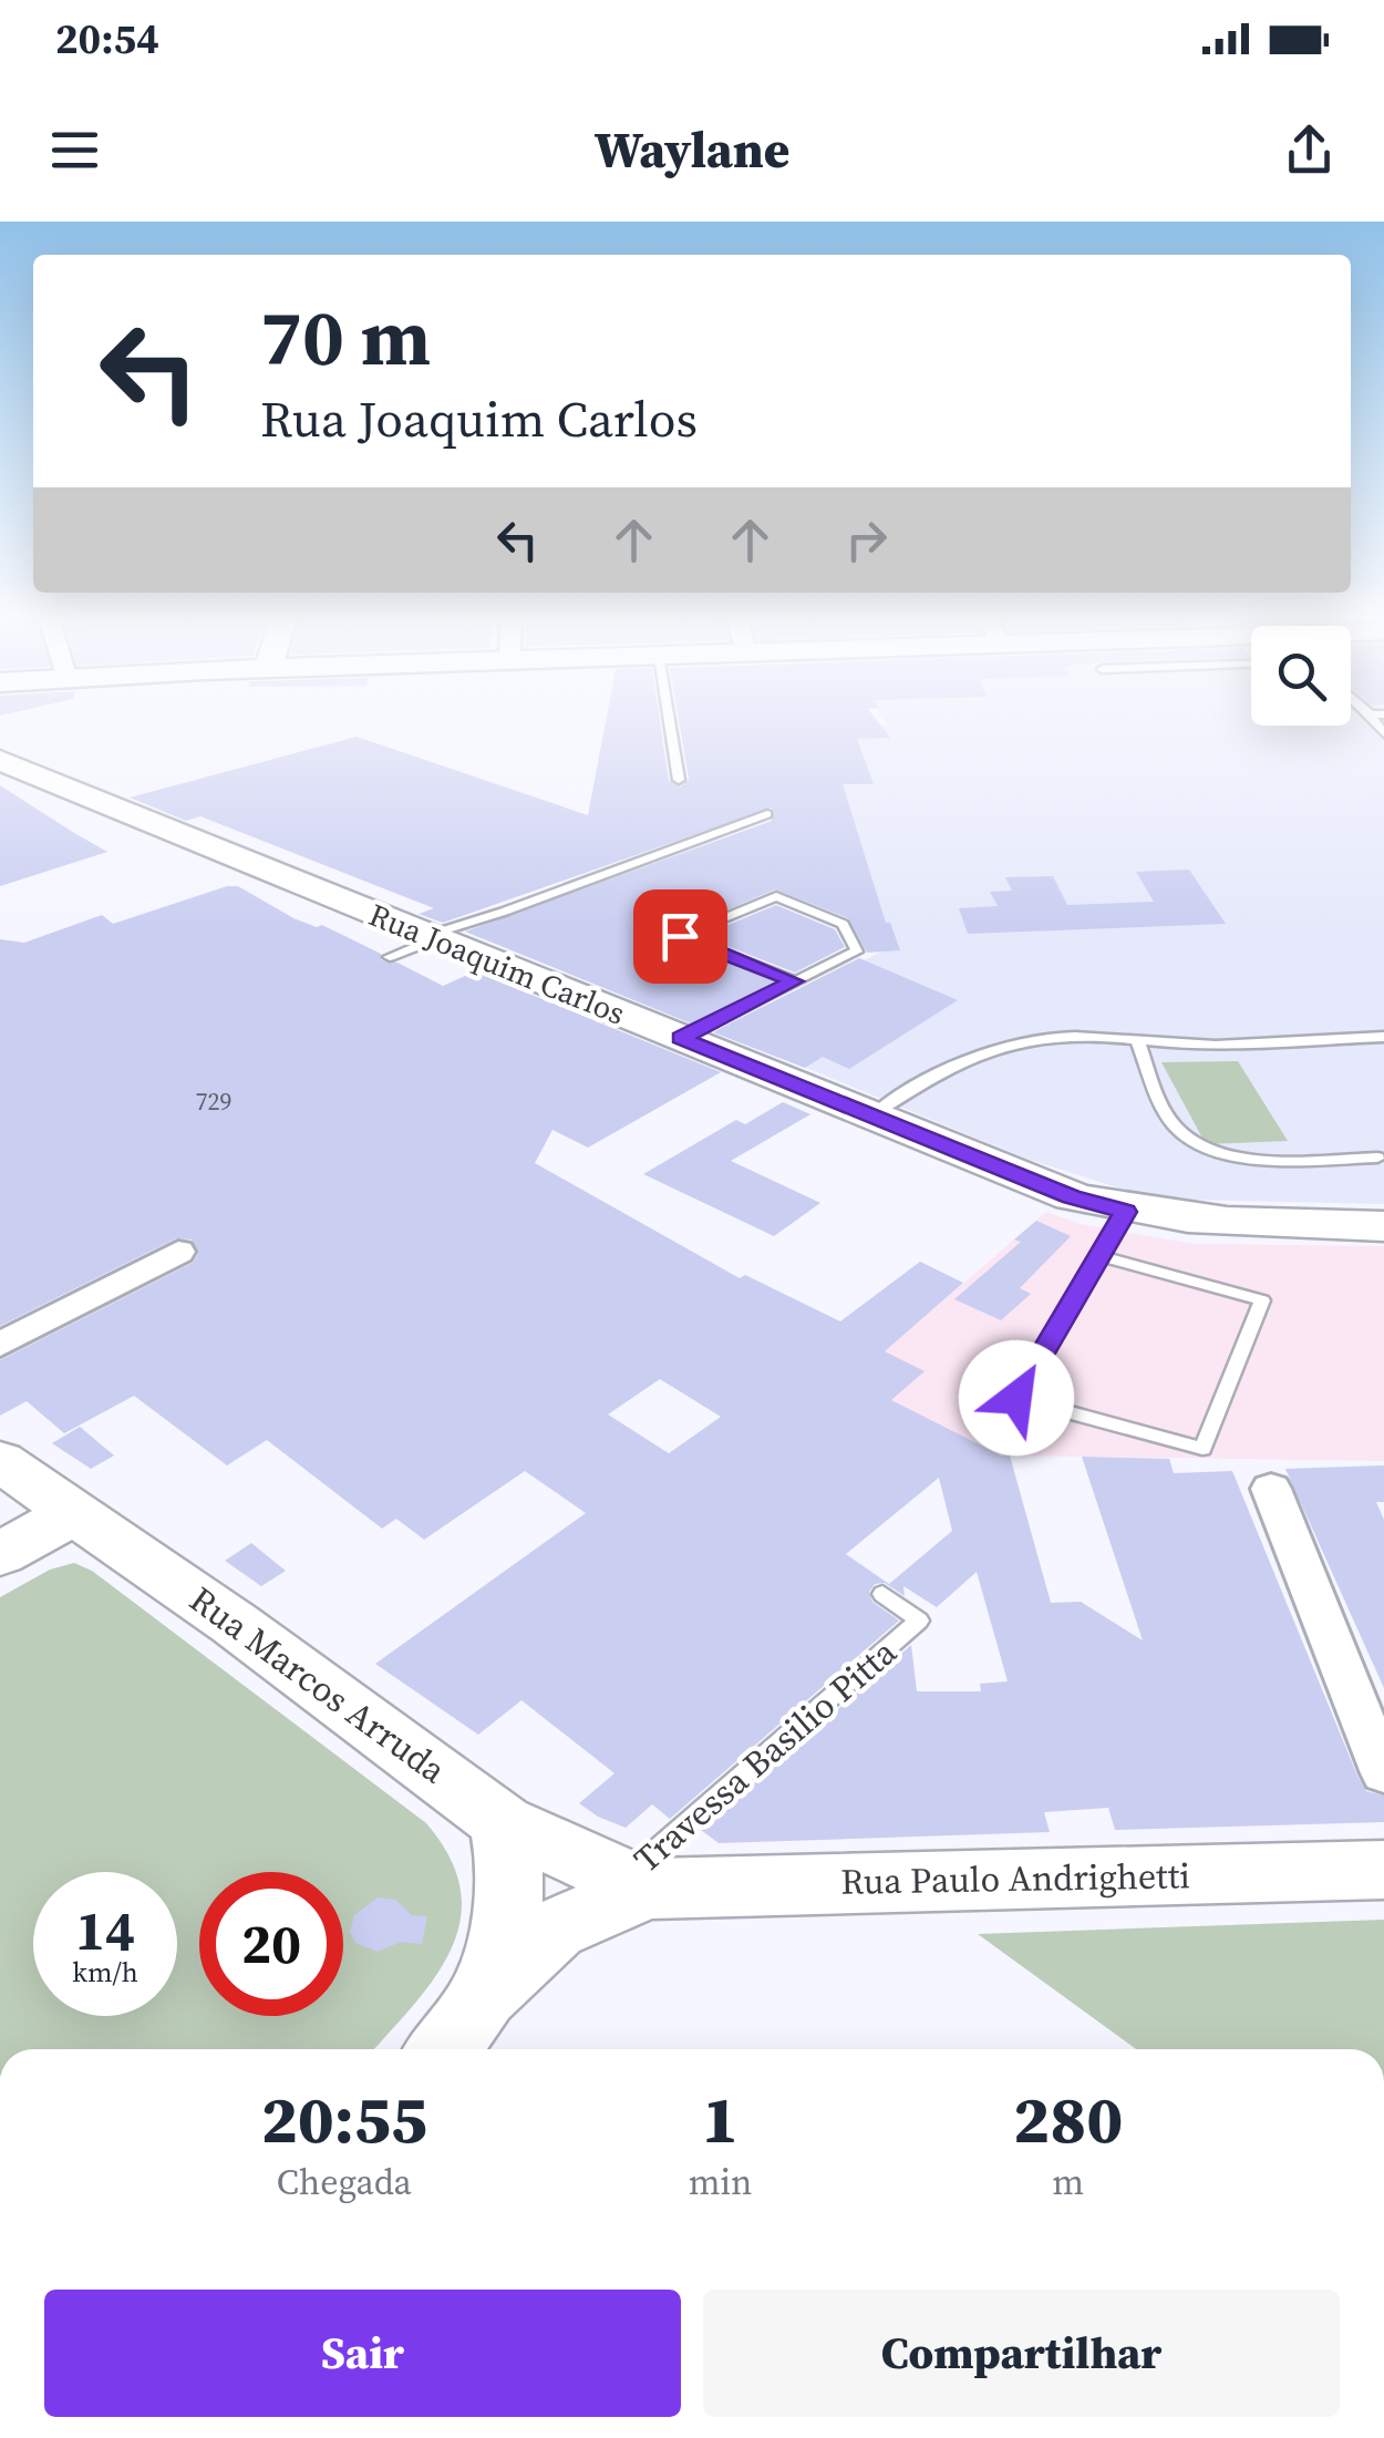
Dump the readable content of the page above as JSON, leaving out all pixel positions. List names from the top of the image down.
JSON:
{
  "streets": {
    "street": ["Rua Joaquim Carlos", "Rua Marcos Arruda", "Rua Paulo Andrighetti"],
    "lane": ["Travessa Basilio Pitta"]
  },
  "crossings": [
    ["Rua Marcos Arruda", "Travessa Basilio Pitta"],
    ["Rua Marcos Arruda", "Rua Paulo Andrighetti"],
    ["Travessa Basilio Pitta", "Rua Paulo Andrighetti"]
  ],
  "house_numbers": ["729"],
  "page": {
    "status": "20:54",
    "header": "Waylane",
    "turn": ["70 m", "Rua Joaquim Carlos"],
    "speed": "14 km/h",
    "limit": "20",
    "eta": [
      "20:55",
      "Chegada",
      "1",
      "min",
      "280",
      "m"
    ],
    "buttons": ["Sair", "Compartilhar"]
  }
}
